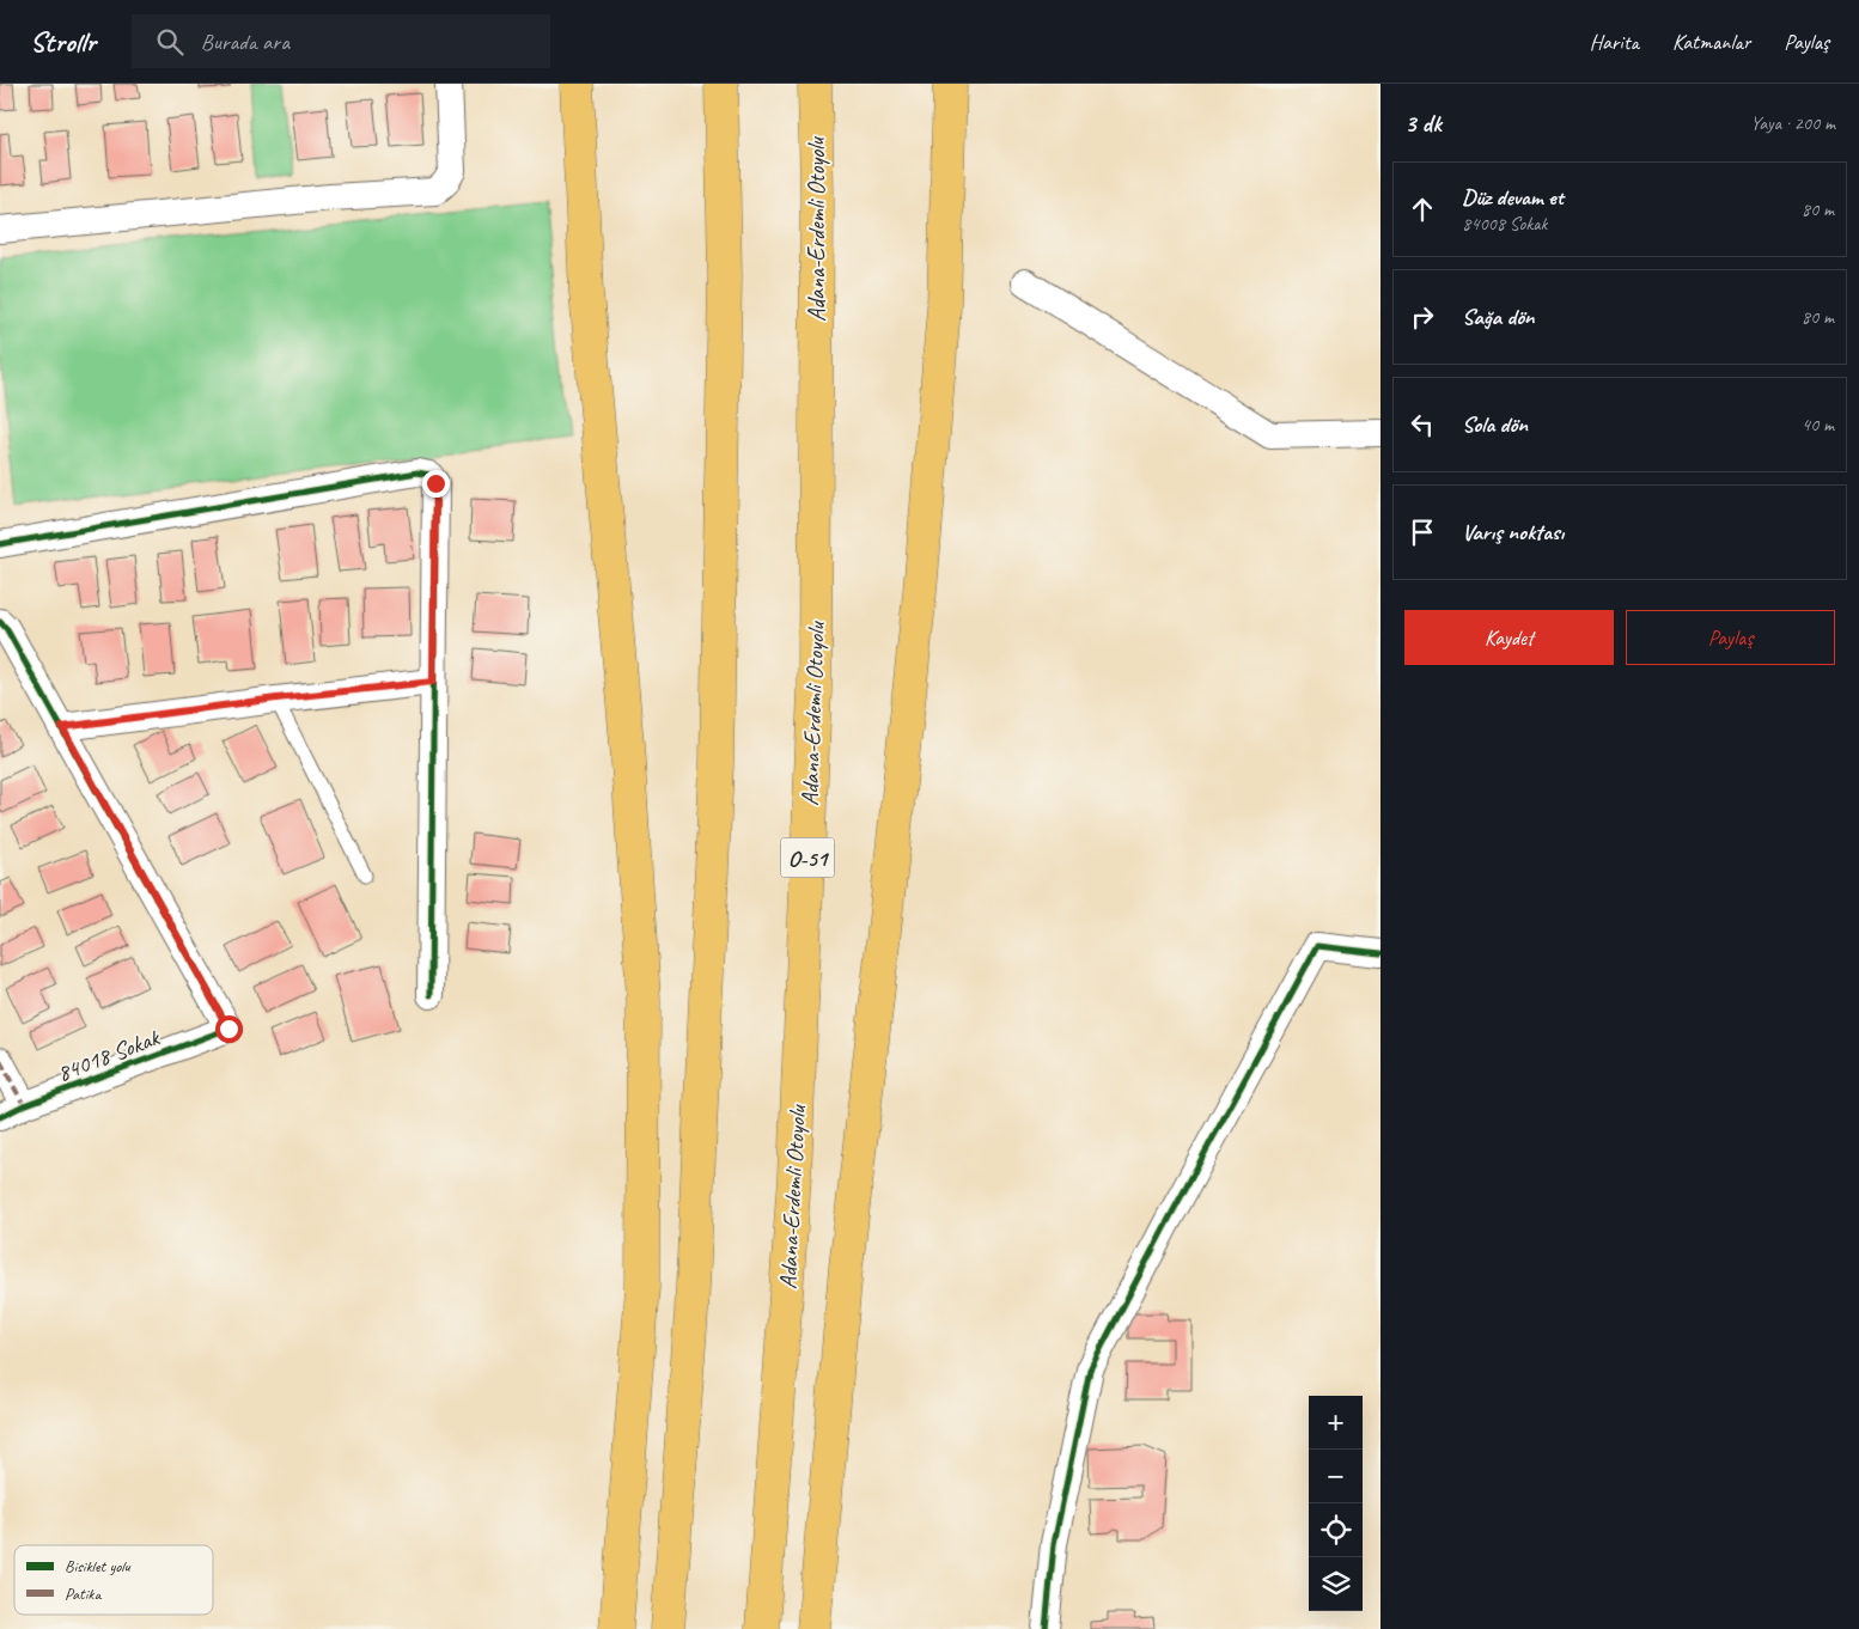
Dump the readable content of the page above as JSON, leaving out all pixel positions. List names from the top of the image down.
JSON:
{
  "streets": {
    "highway": ["Adana-Erdemli Otoyolu", "O-51"],
    "street": ["84018 Sokak"]
  },
  "legend": ["Bisiklet yolu", "Patika"],
  "page": {
    "header": "Strollr",
    "search": "Burada ara",
    "nav": ["Harita", "Katmanlar", "Paylaş"],
    "heading": ["3 dk", "Yaya · 200 m"],
    "list": [
      ["Düz devam et", "84008 Sokak", "80 m"],
      ["Sağa dön", "80 m"],
      ["Sola dön", "40 m"],
      "Varış noktası"
    ],
    "buttons": ["Kaydet", "Paylaş"],
    "map_buttons": ["+", "−"]
  }
}
